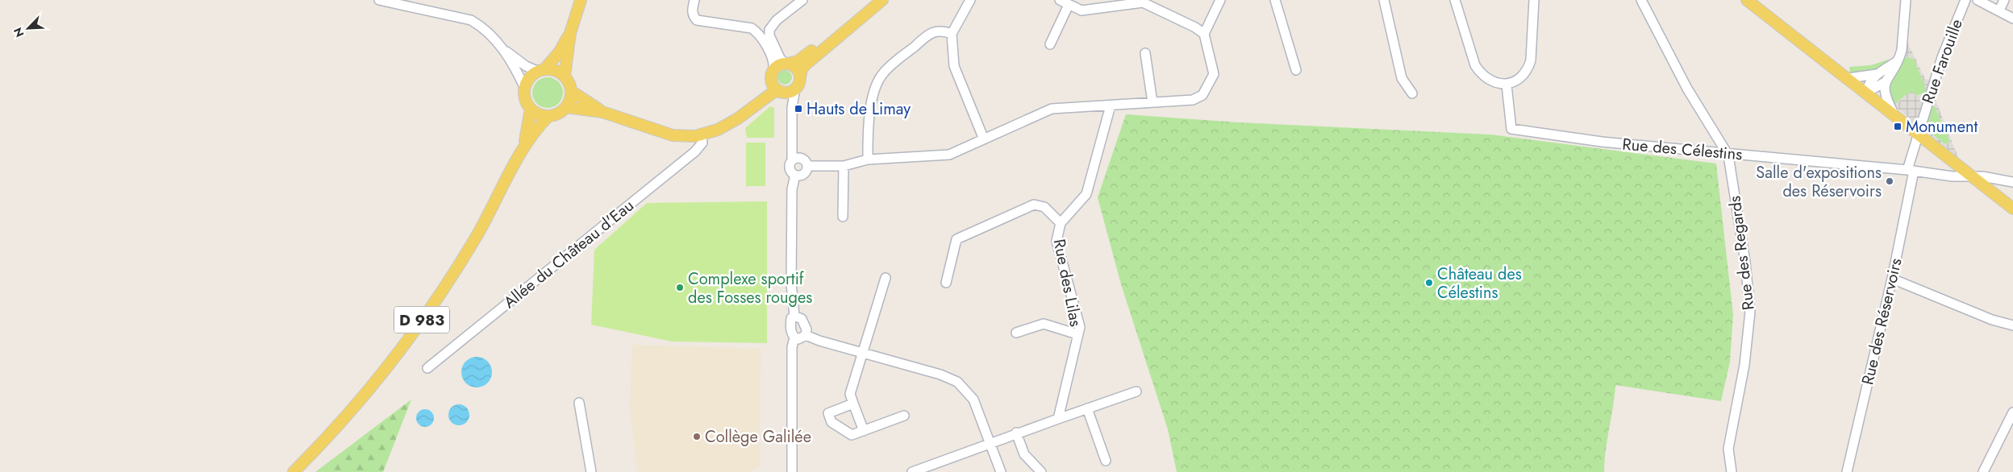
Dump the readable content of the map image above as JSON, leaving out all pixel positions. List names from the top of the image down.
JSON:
{
  "streets": {
    "main road": ["D 983"],
    "street": [
      "Rue Farouille",
      "Rue des Célestins",
      "Rue des Regards",
      "Allée du Château d'Eau",
      "Rue des Lilas",
      "Rue des Réservoirs"
    ]
  },
  "crossings": [
    ["Rue Farouille", "Rue des Célestins"],
    ["Rue Farouille", "Rue des Réservoirs"],
    ["Rue des Célestins", "Rue des Regards"],
    ["Rue des Célestins", "Rue des Réservoirs"]
  ],
  "places": {
    "transit": ["Hauts de Limay", "Monument"],
    "other": [
      "Salle d'expositions des Réservoirs",
      "Château des Célestins",
      "Complexe sportif des Fosses rouges",
      "Collège Galilée"
    ]
  },
  "north": "bottom left"
}
